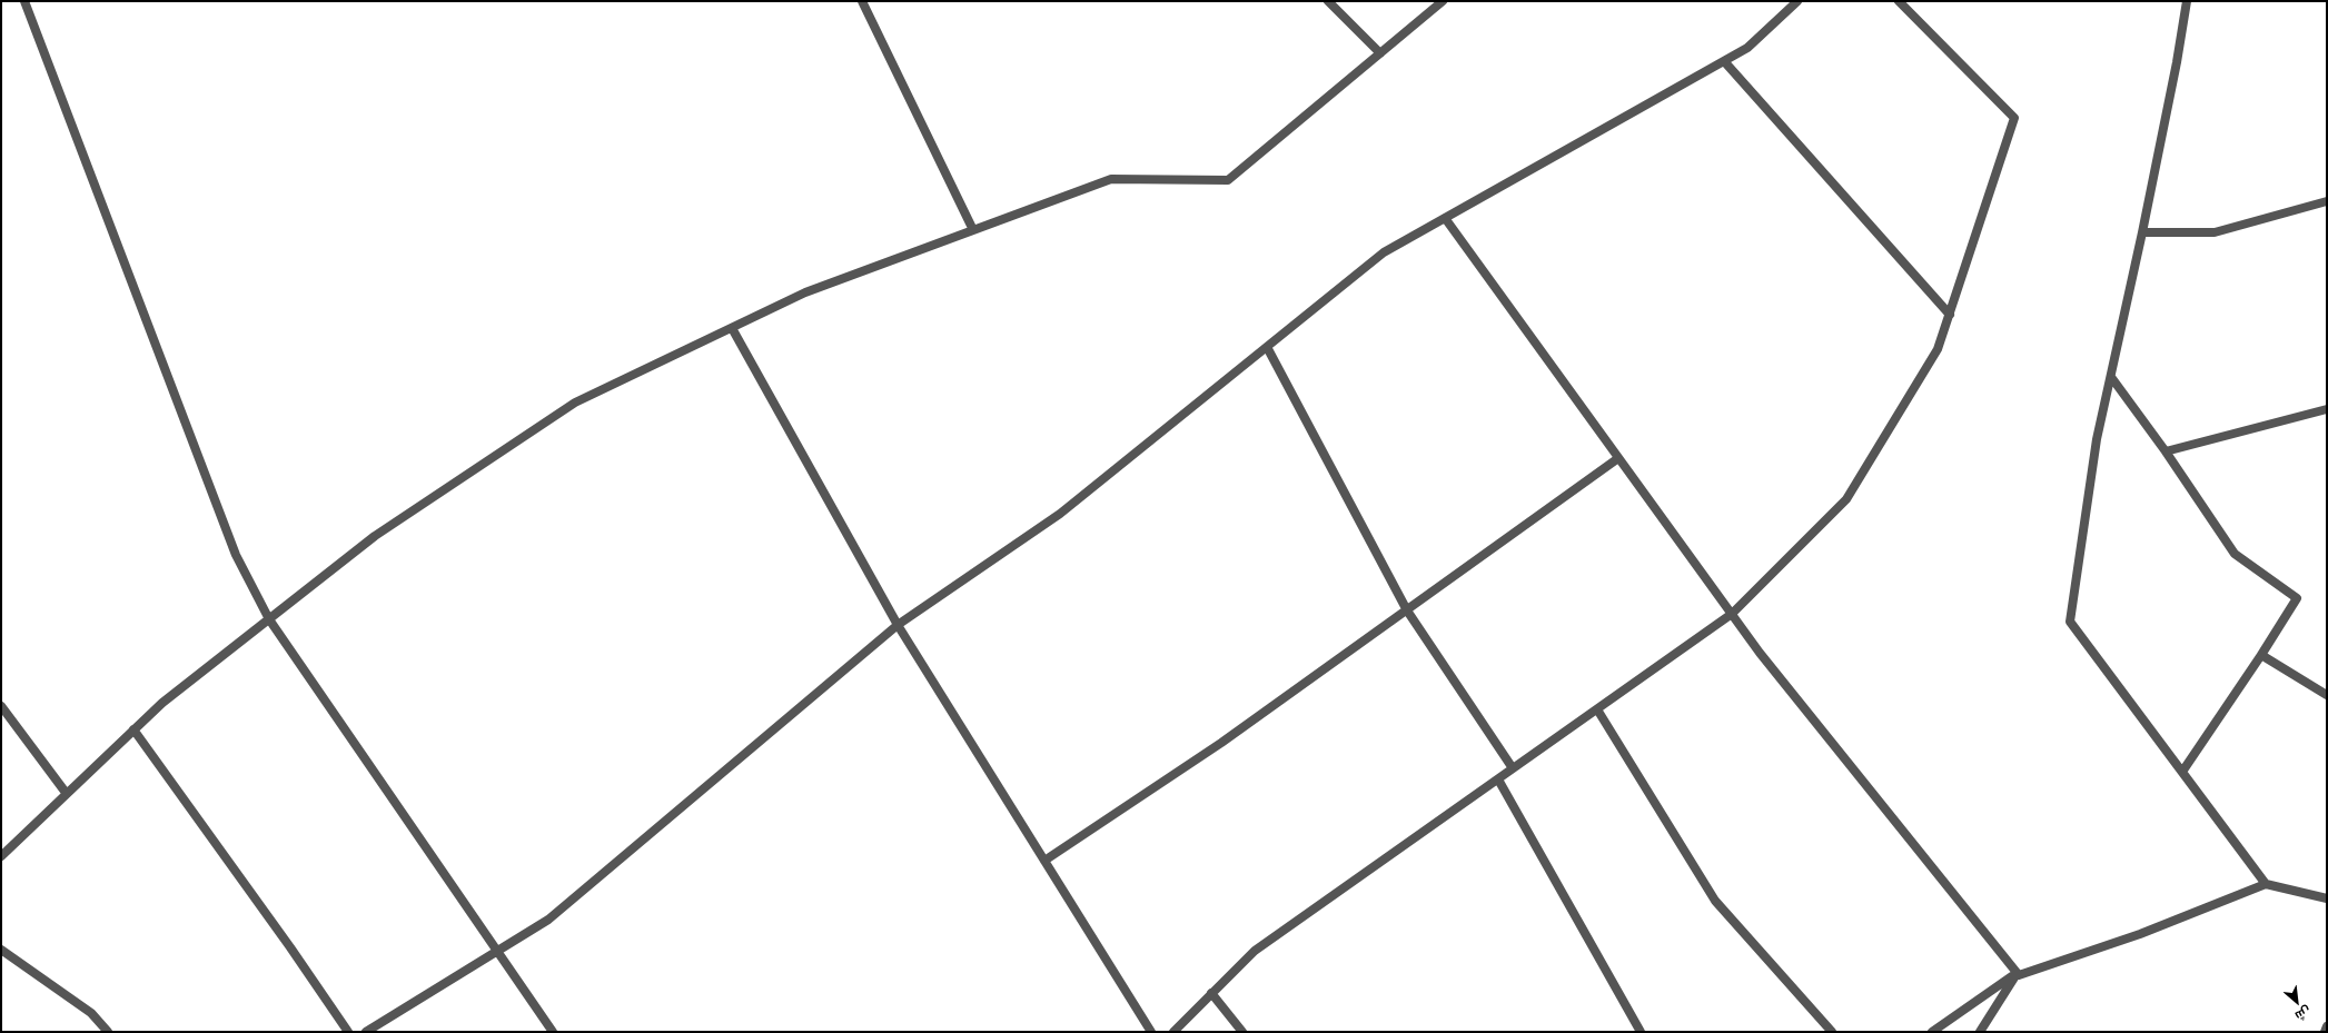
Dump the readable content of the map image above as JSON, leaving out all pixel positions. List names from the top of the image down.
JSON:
{
  "north": "bottom right"
}
